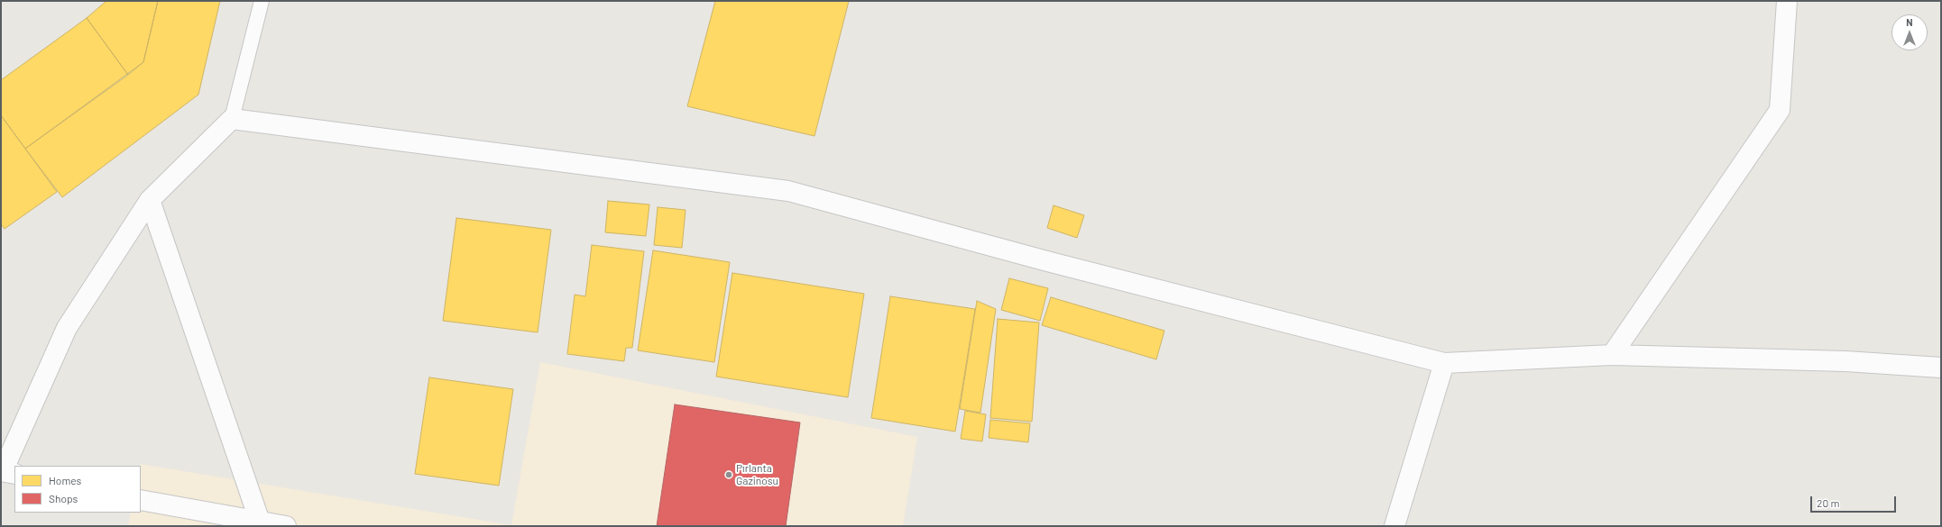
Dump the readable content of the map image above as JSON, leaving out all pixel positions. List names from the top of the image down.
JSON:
{
  "places": ["Pırlanta Gazinosu"],
  "legend": ["Homes", "Shops"],
  "scale_bar": "20 m",
  "north": "top"
}
